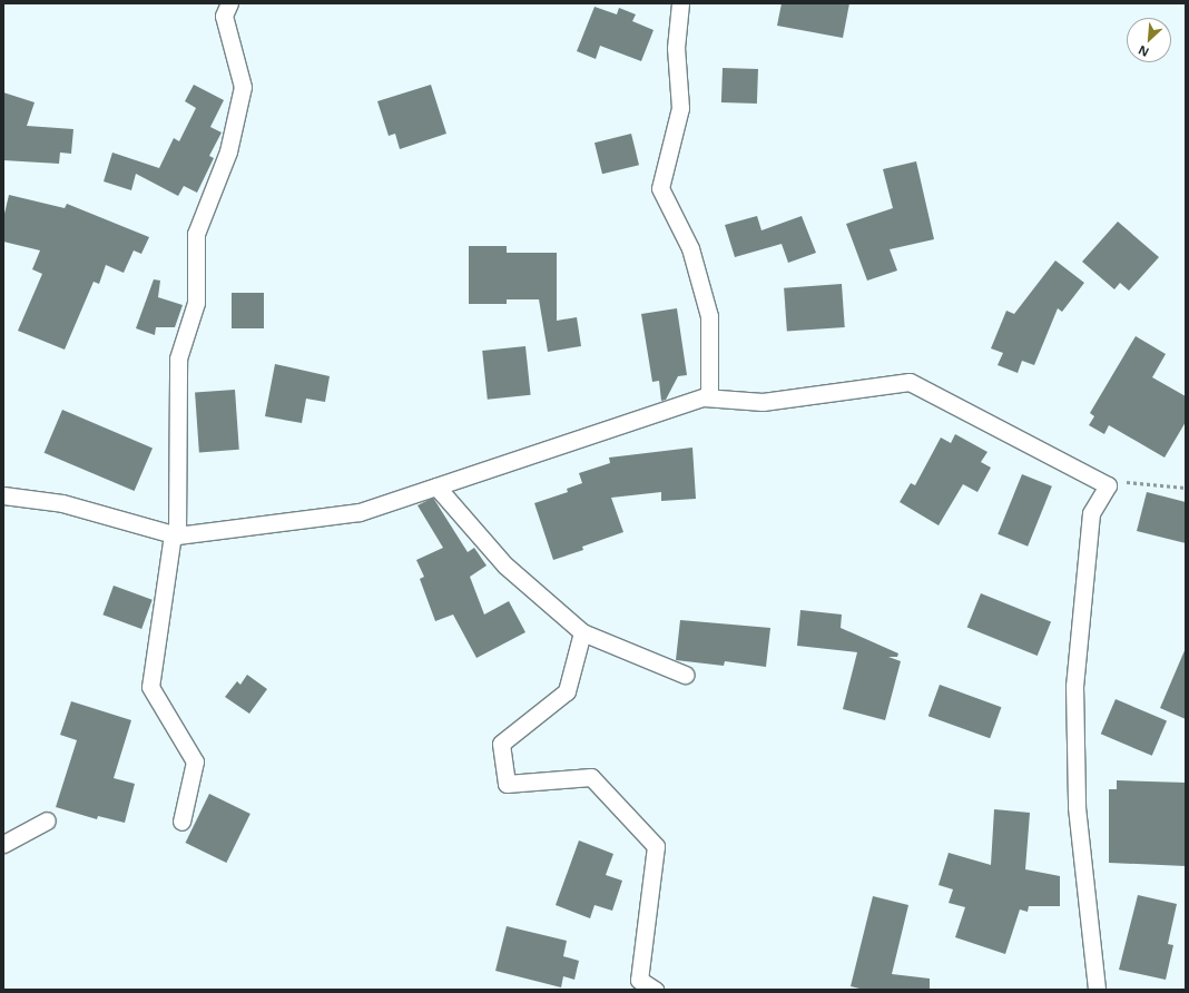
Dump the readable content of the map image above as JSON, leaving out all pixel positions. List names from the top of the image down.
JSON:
{
  "north": "bottom left"
}
